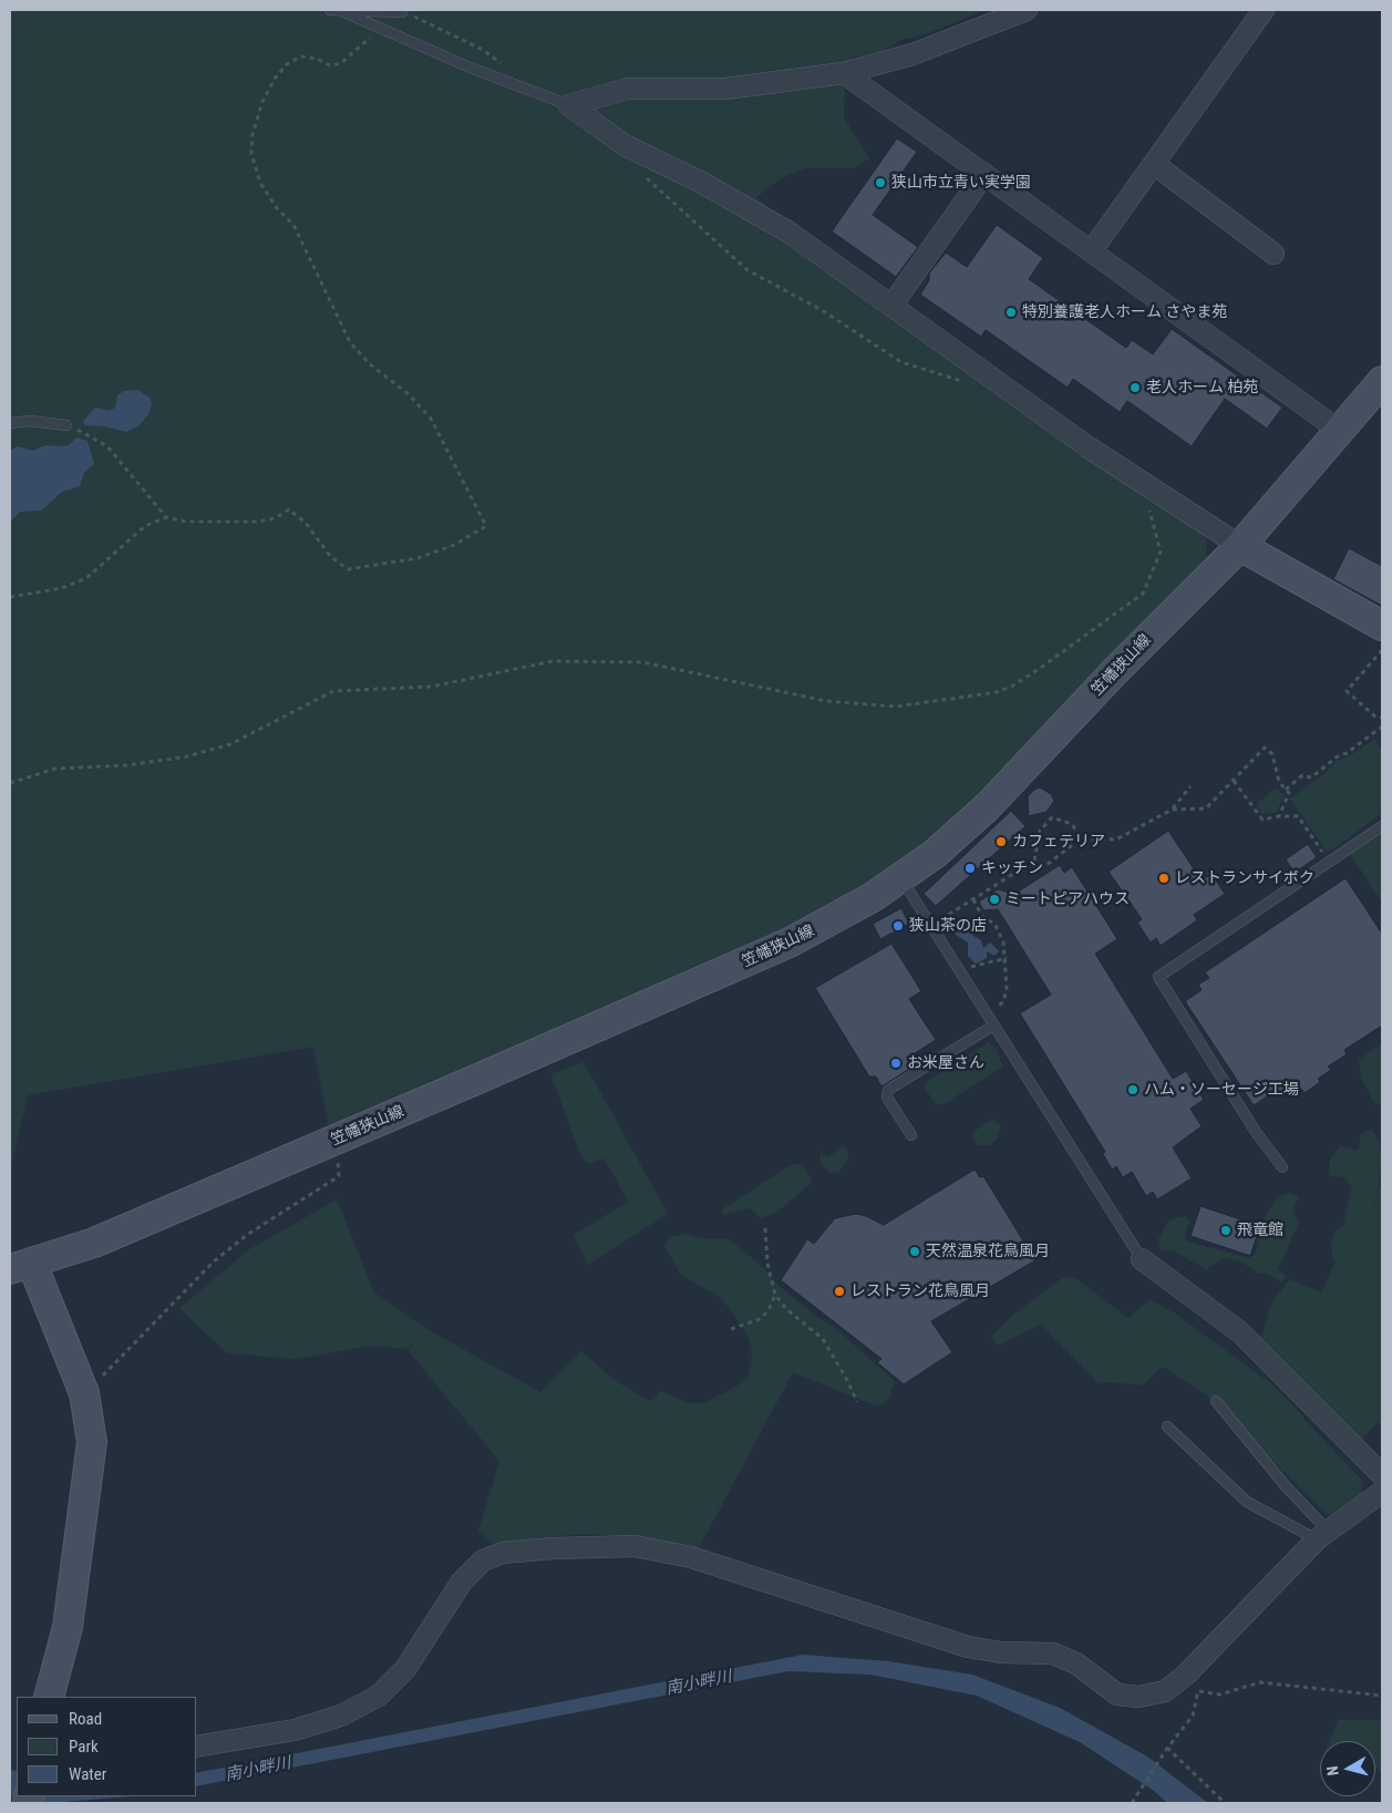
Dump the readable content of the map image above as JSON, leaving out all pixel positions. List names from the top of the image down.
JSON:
{
  "streets": {
    "main road": ["笠幡狭山線"]
  },
  "water": ["南小畔川"],
  "places": [
    "狭山市立青い実学園",
    "特別養護老人ホーム さやま苑",
    "老人ホーム 柏苑",
    "カフェテリア",
    "キッチン",
    "レストランサイボク",
    "ミートピアハウス",
    "狭山茶の店",
    "お米屋さん",
    "ハム・ソーセージ工場",
    "飛竜館",
    "天然温泉花鳥風月",
    "レストラン花鳥風月"
  ],
  "legend": ["Road", "Park", "Water"],
  "north": "left"
}
